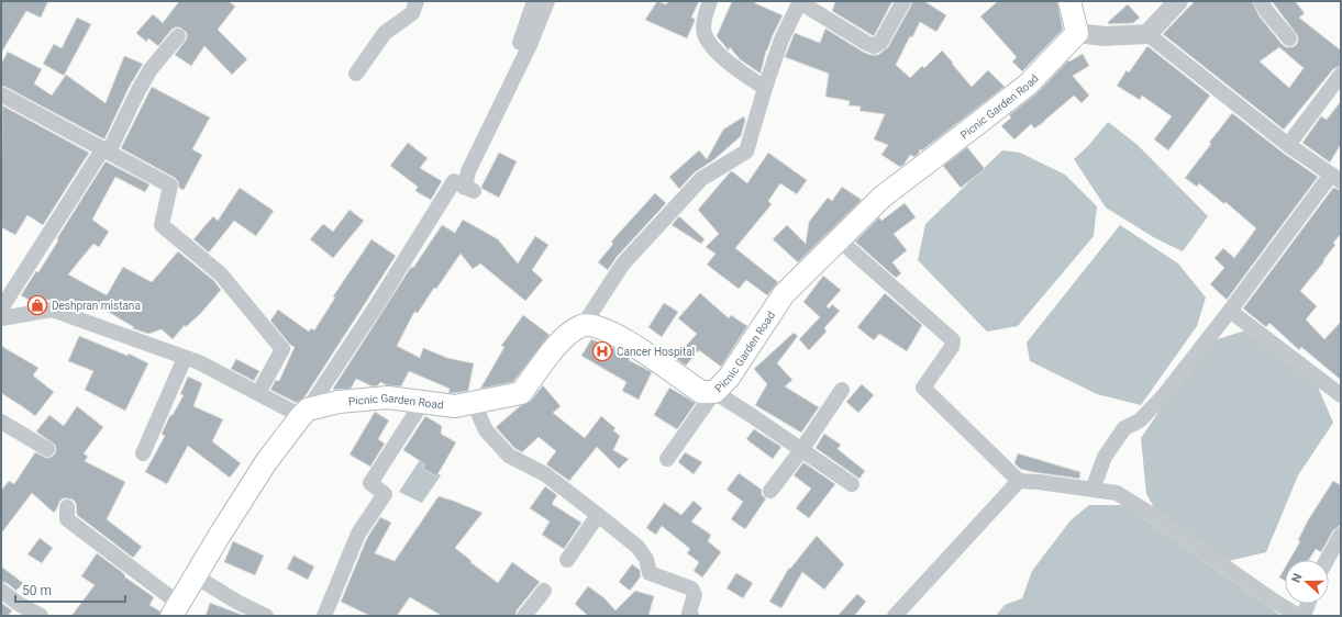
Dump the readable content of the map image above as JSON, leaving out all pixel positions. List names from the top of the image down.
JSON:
{
  "streets": {
    "main road": ["Picnic Garden Road"]
  },
  "places": {
    "shop": ["Deshpran mistana"],
    "hospital": ["Cancer Hospital"]
  },
  "scale_bar": "50 m",
  "north": "left"
}
